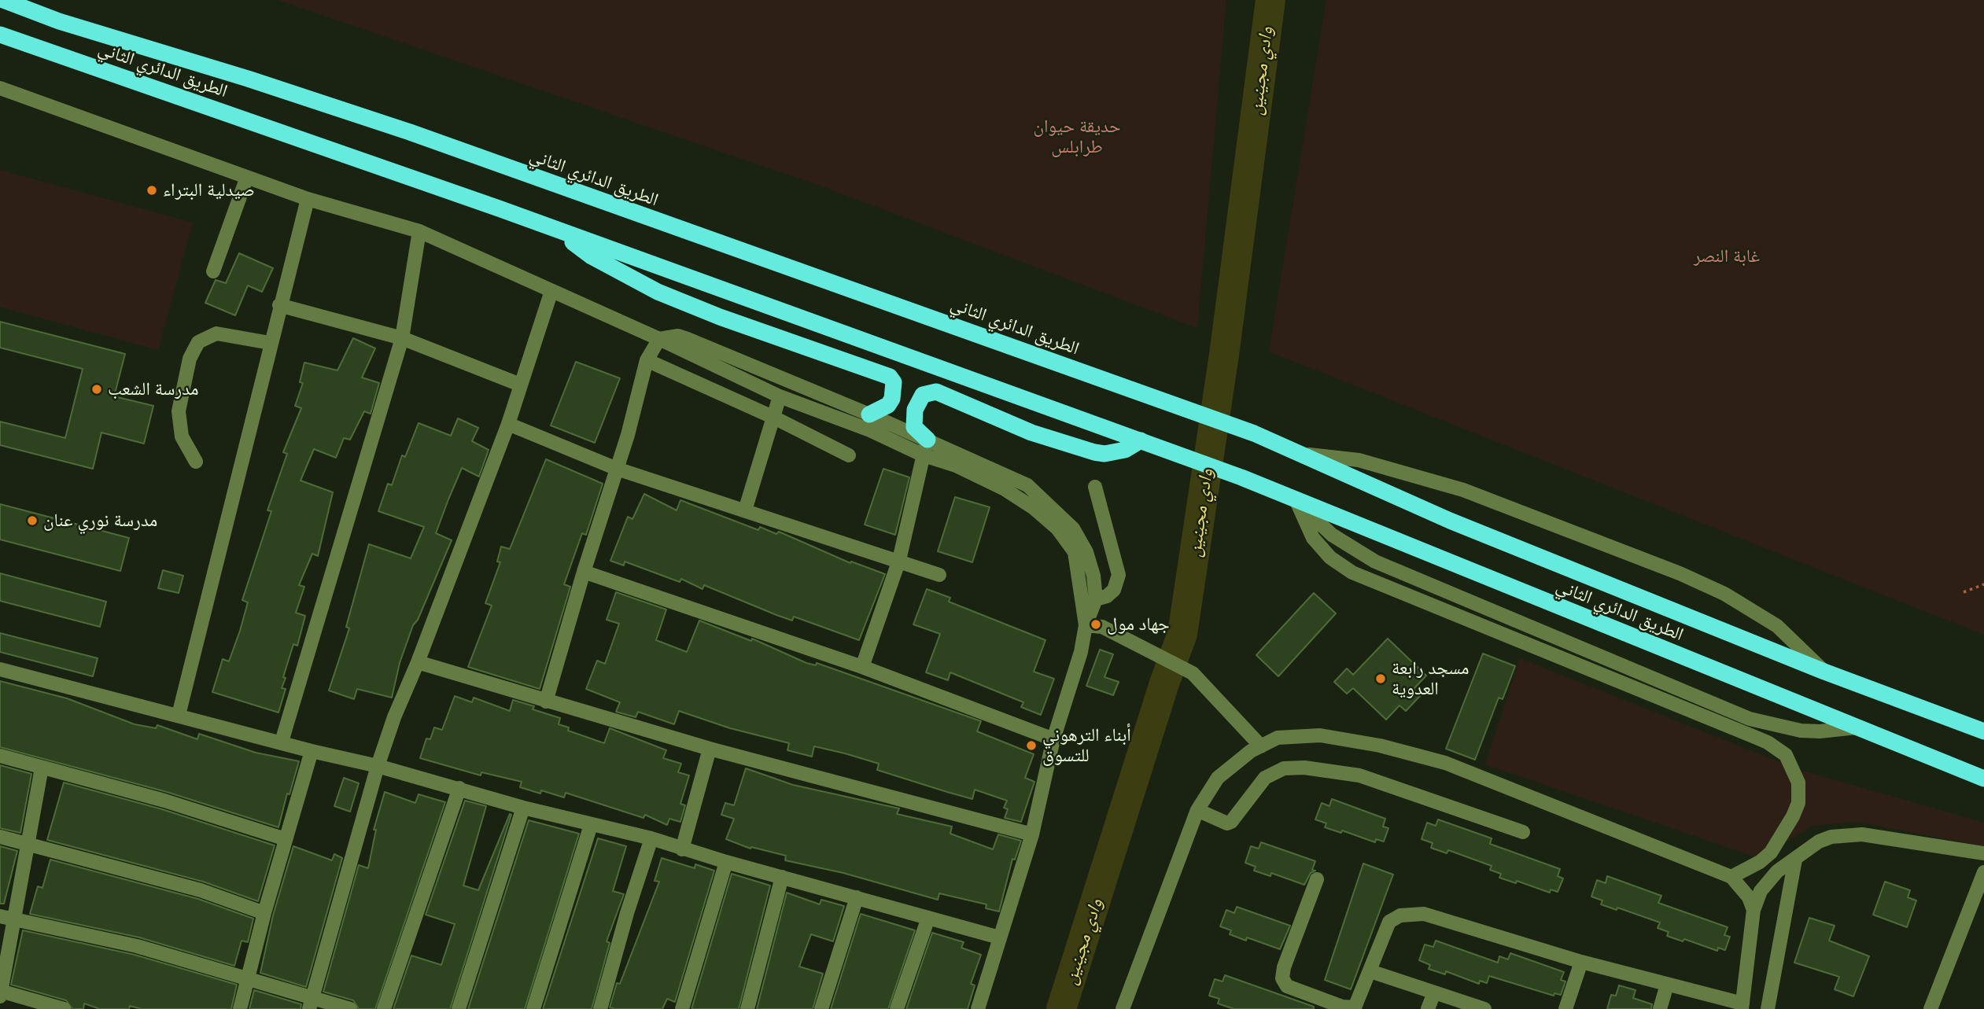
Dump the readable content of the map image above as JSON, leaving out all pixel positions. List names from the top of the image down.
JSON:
{
  "streets": {
    "highway": ["الطريق الدائري الثاني"]
  },
  "water": ["وادي مجينين"],
  "parks": ["حديقة حيوان طرابلس", "غابة النصر"],
  "places": [
    "صيدلية البتراء",
    "مدرسة الشعب",
    "مدرسة نوري عنان",
    "جهاد مول",
    "مسجد رابعة العدوية",
    "أبناء الترهوني للتسوق"
  ]
}
